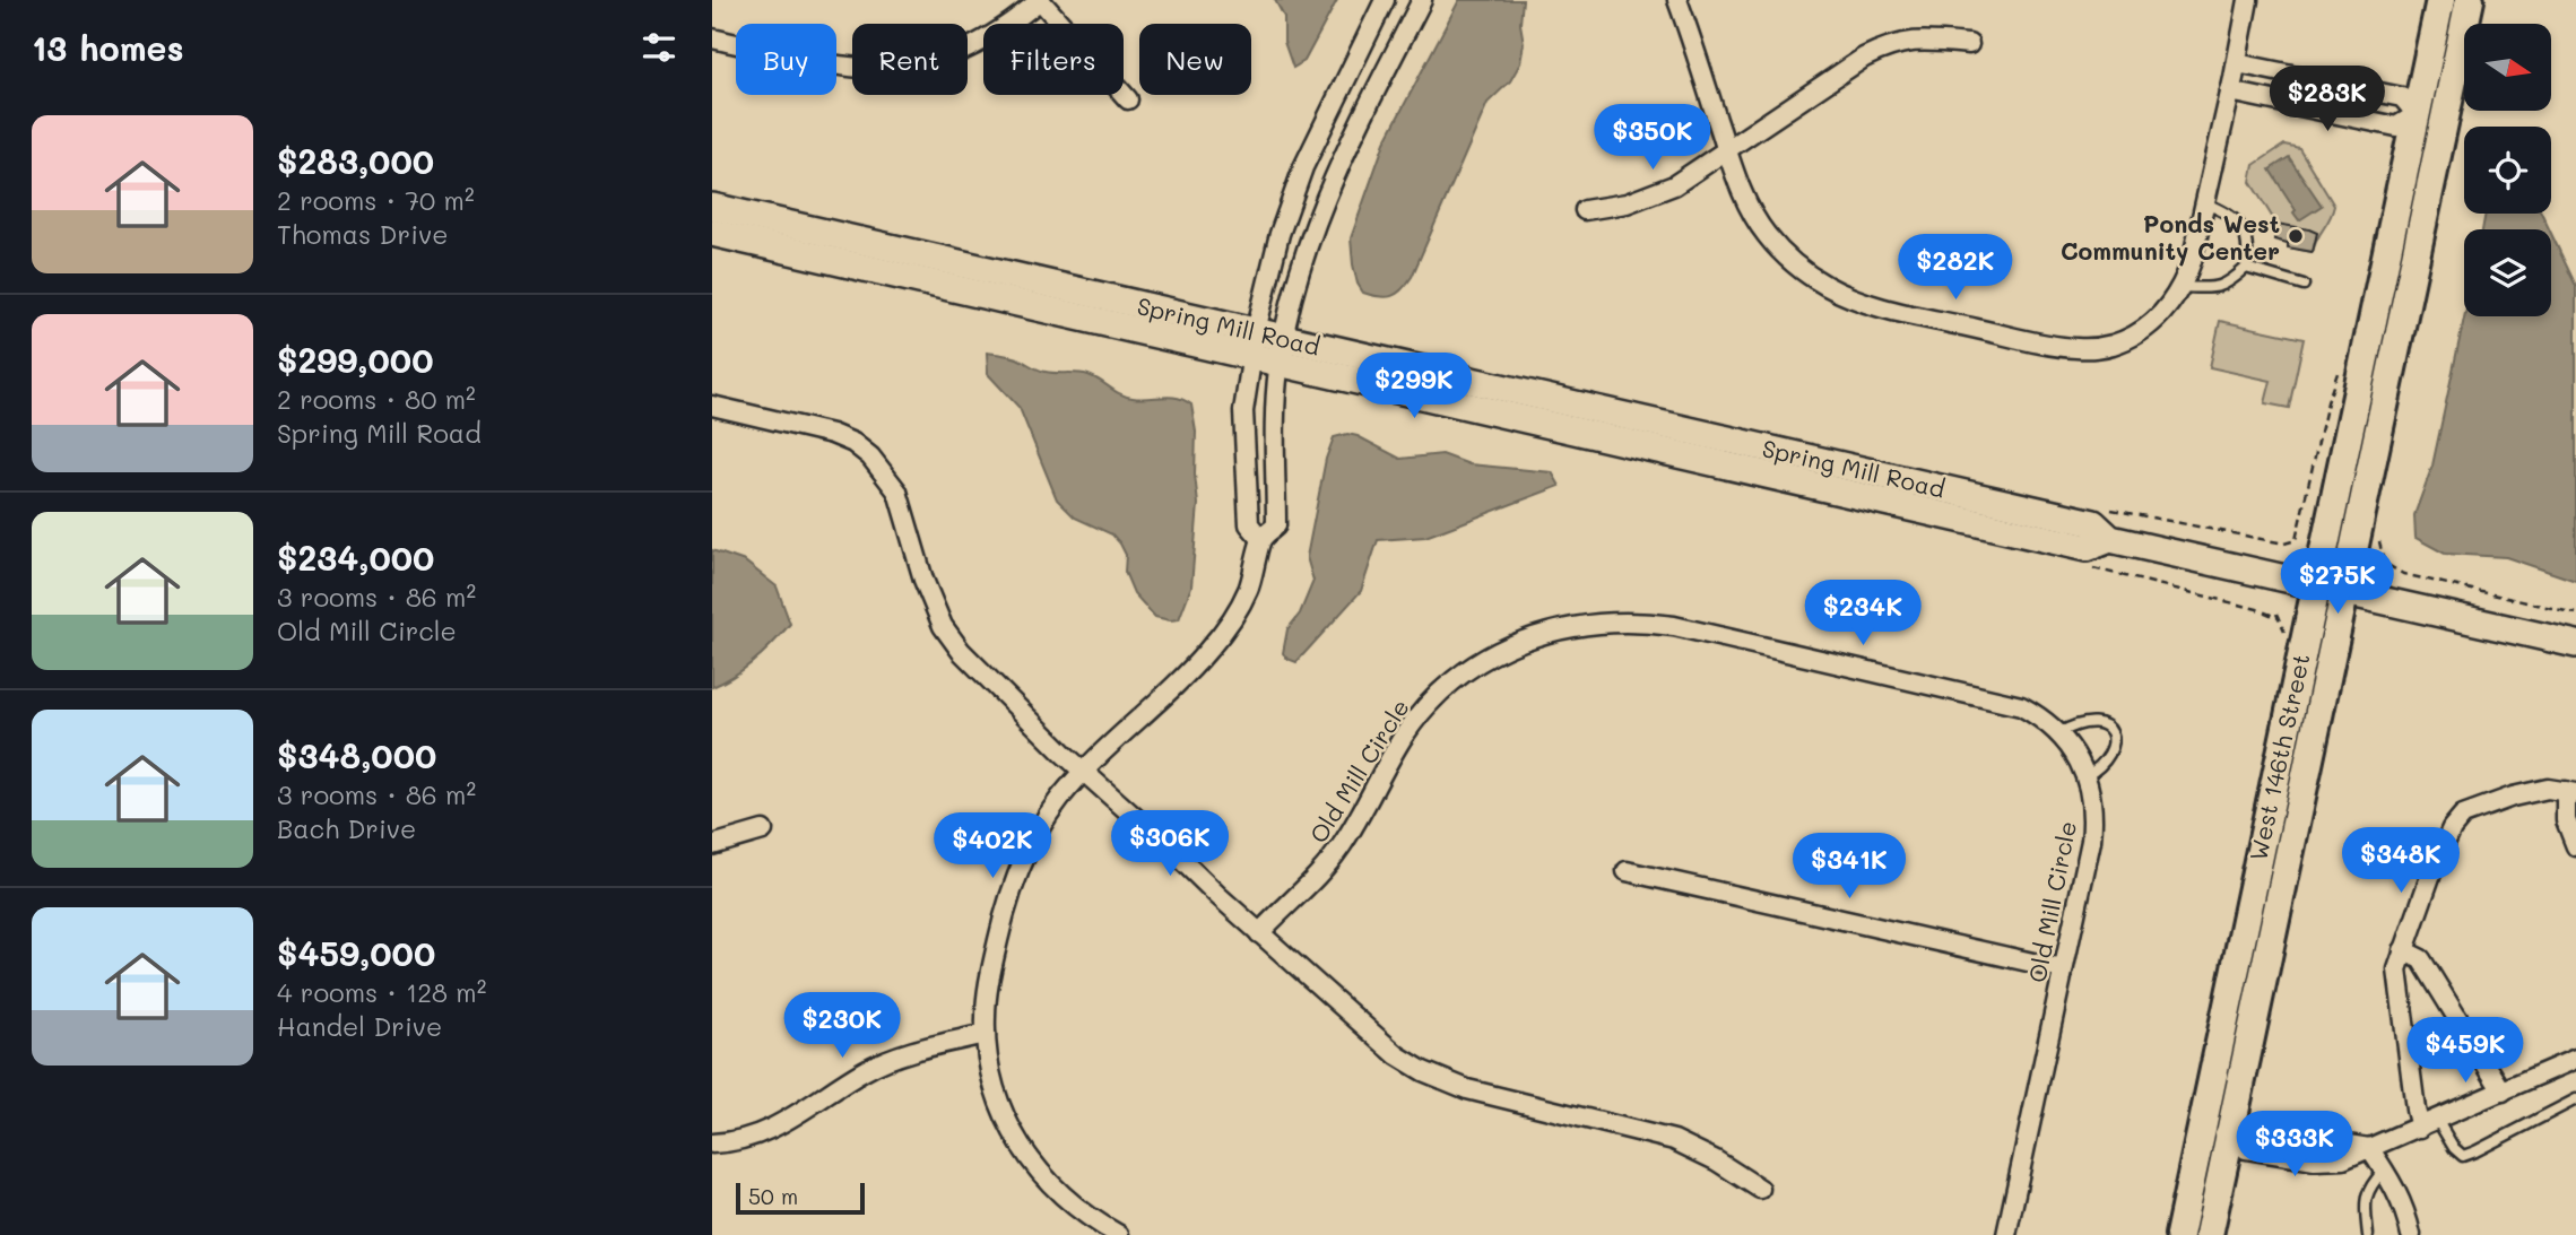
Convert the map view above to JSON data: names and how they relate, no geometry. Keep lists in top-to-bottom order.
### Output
{
  "streets": {
    "main road": ["West 146th Street"],
    "street": ["Spring Mill Road", "Old Mill Circle"]
  },
  "crossings": [
    ["Spring Mill Road", "West 146th Street"]
  ],
  "places": ["Ponds West Community Center"],
  "scale_bar": "50 m",
  "north": "right",
  "page": {
    "heading": "13 homes",
    "chip": [
      "Buy",
      "Rent",
      "Filters",
      "New"
    ],
    "price": [
      "$283K",
      "$350K",
      "$282K",
      "$299K",
      "$275K",
      "$234K",
      "$306K",
      "$402K",
      "$348K",
      "$341K",
      "$230K",
      "$459K",
      "$333K"
    ],
    "list": [
      {
        "name": "$283,000",
        "note": "2 rooms · 70 m² · Thomas Drive"
      },
      {
        "name": "$299,000",
        "note": "2 rooms · 80 m² · Spring Mill Road"
      },
      {
        "name": "$234,000",
        "note": "3 rooms · 86 m² · Old Mill Circle"
      },
      {
        "name": "$348,000",
        "note": "3 rooms · 86 m² · Bach Drive"
      },
      {
        "name": "$459,000",
        "note": "4 rooms · 128 m² · Handel Drive"
      }
    ],
    "scale": "50 m"
  }
}
